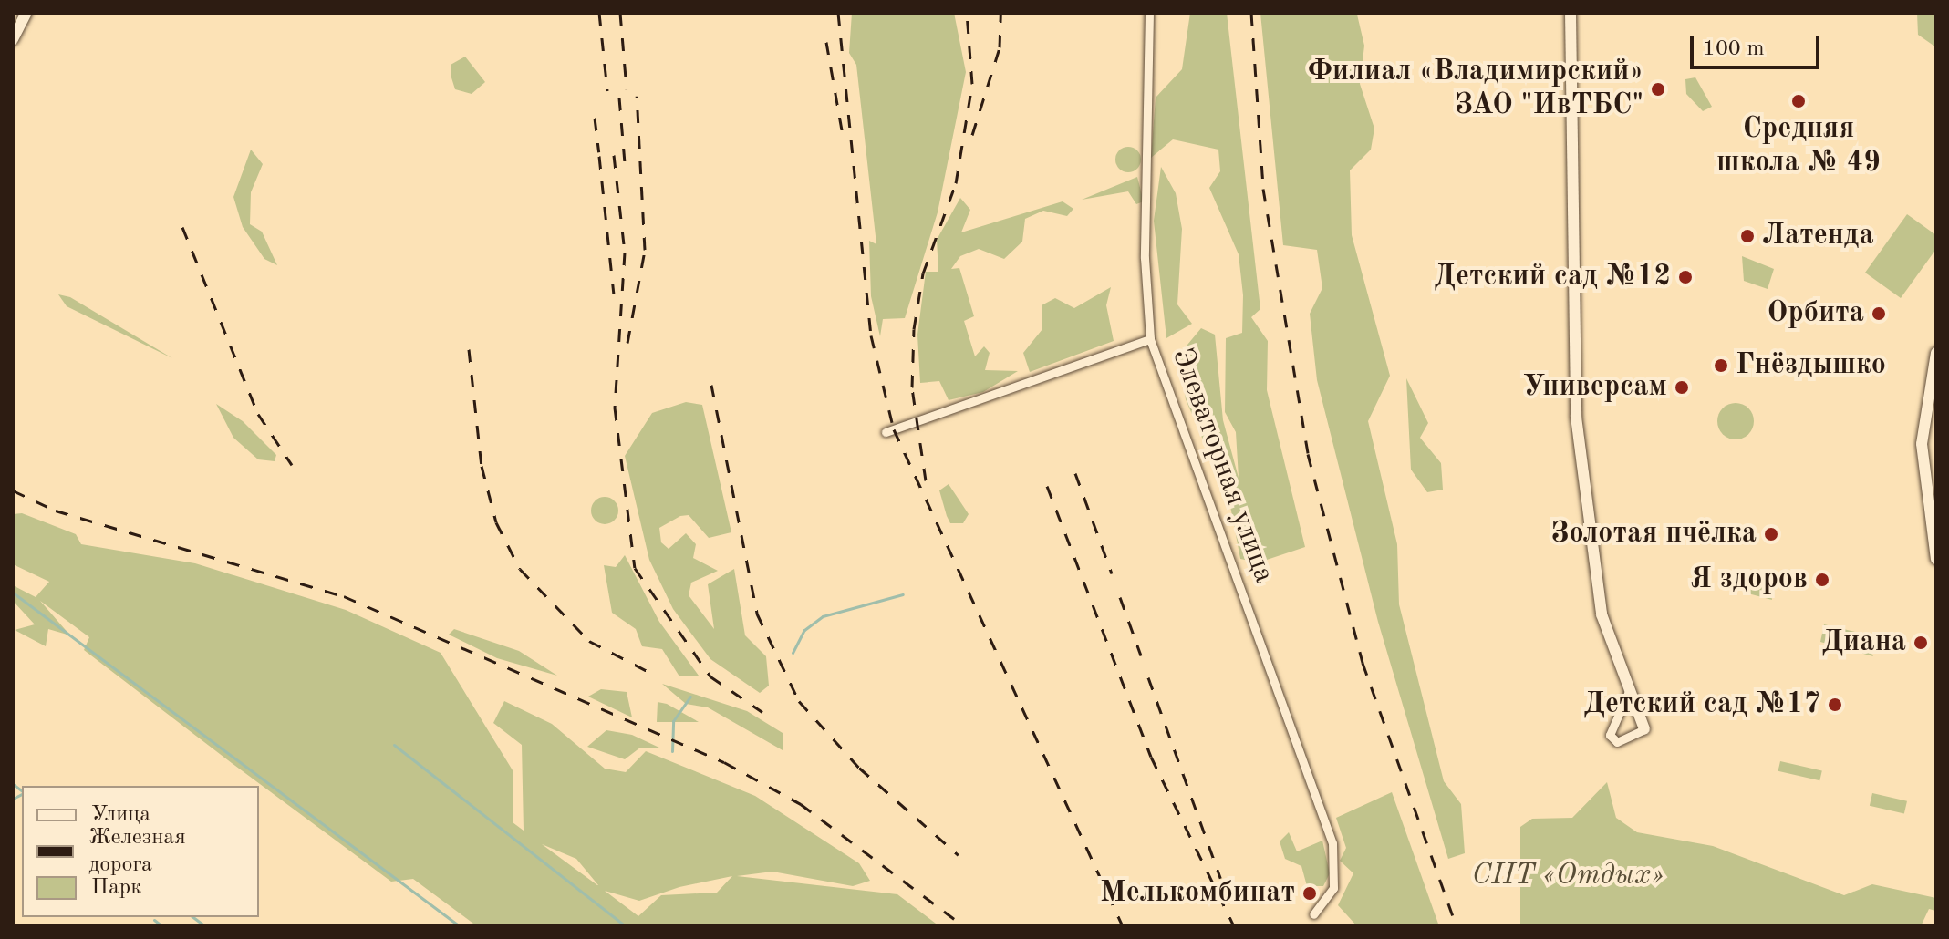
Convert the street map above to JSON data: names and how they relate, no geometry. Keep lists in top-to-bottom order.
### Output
{
  "streets": {
    "street": ["Элеваторная улица"]
  },
  "parks": ["СНТ «Отдых»"],
  "places": [
    "Филиал «Владимирский» ЗАО \"ИвТБС\"",
    "Средняя школа № 49",
    "Латенда",
    "Детский сад №12",
    "Орбита",
    "Гнёздышко",
    "Универсам",
    "Золотая пчёлка",
    "Я здоров",
    "Диана",
    "Детский сад №17",
    "Мелькомбинат"
  ],
  "legend": ["Улица", "Железная дорога", "Парк"],
  "scale_bar": "100 m"
}
